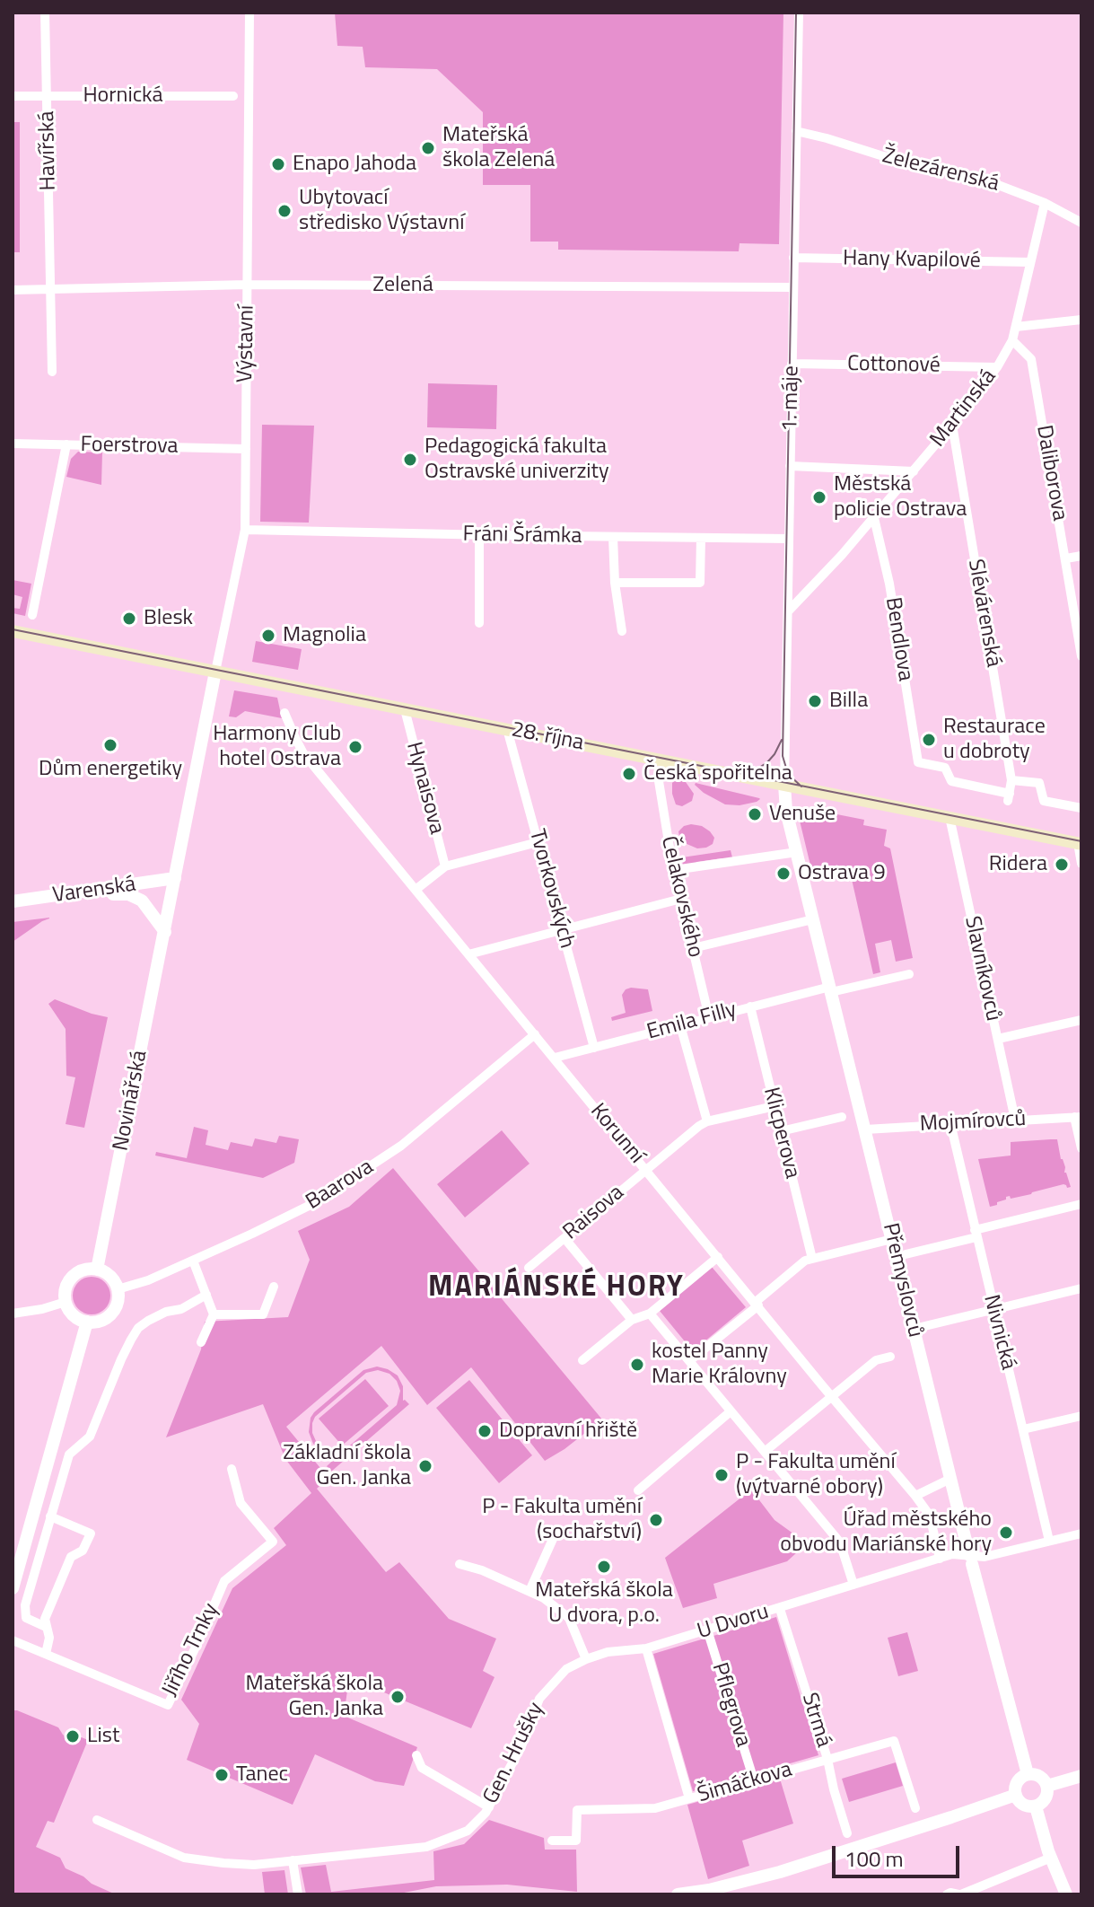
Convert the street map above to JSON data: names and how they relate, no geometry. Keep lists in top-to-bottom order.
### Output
{
  "streets": {
    "main road": ["28. října"],
    "street": [
      "Hornická",
      "Havířská",
      "Železárenská",
      "Hany Kvapilové",
      "Zelená",
      "Výstavní",
      "Cottonové",
      "1. máje",
      "Martinská",
      "Foerstrova",
      "Daliborova",
      "Fráni Šrámka",
      "Slévárenská",
      "Bendlova",
      "Hynaisova",
      "Tvorkovských",
      "Varenská",
      "Čelakovského",
      "Slavníkovců",
      "Emila Filly",
      "Novinářská",
      "Mojmírovců",
      "Klicperova",
      "Korunní",
      "Baarova",
      "Raisova",
      "Přemyslovců",
      "Nivnická",
      "U Dvoru",
      "Jiřího Trnky",
      "Pflegrova",
      "Strmá",
      "Gen. Hrušky",
      "Šimáčkova"
    ]
  },
  "crossings": [
    ["Hornická", "Havířská"],
    ["Havířská", "Zelená"],
    ["Železárenská", "1. máje"],
    ["Železárenská", "Martinská"],
    ["Hany Kvapilové", "1. máje"],
    ["Hany Kvapilové", "Martinská"],
    ["Zelená", "Výstavní"],
    ["Zelená", "1. máje"],
    ["Výstavní", "Foerstrova"],
    ["Výstavní", "Fráni Šrámka"],
    ["Výstavní", "28. října"],
    ["Výstavní", "Novinářská"],
    ["Cottonové", "1. máje"],
    ["Cottonové", "Martinská"],
    ["1. máje", "Martinská"],
    ["1. máje", "Fráni Šrámka"],
    ["1. máje", "28. října"],
    ["1. máje", "Přemyslovců"],
    ["Martinská", "Daliborova"],
    ["Martinská", "Slévárenská"],
    ["Martinská", "Bendlova"],
    ["Slévárenská", "Bendlova"],
    ["28. října", "Hynaisova"],
    ["28. října", "Tvorkovských"],
    ["28. října", "Slavníkovců"],
    ["28. října", "Novinářská"],
    ["28. října", "Přemyslovců"],
    ["Tvorkovských", "Emila Filly"],
    ["Varenská", "Novinářská"],
    ["Čelakovského", "Emila Filly"],
    ["Slavníkovců", "Mojmírovců"],
    ["Emila Filly", "Klicperova"],
    ["Emila Filly", "Korunní"],
    ["Emila Filly", "Přemyslovců"],
    ["Novinářská", "Baarova"],
    ["Mojmírovců", "Přemyslovců"],
    ["Mojmírovců", "Nivnická"],
    ["Klicperova", "Raisova"],
    ["Korunní", "Baarova"],
    ["Korunní", "Raisova"],
    ["Korunní", "U Dvoru"],
    ["Přemyslovců", "U Dvoru"],
    ["Nivnická", "U Dvoru"],
    ["U Dvoru", "Pflegrova"],
    ["U Dvoru", "Strmá"],
    ["U Dvoru", "Gen. Hrušky"],
    ["Pflegrova", "Šimáčkova"],
    ["Strmá", "Šimáčkova"]
  ],
  "districts": ["MARIÁNSKÉ HORY"],
  "places": [
    "Mateřská škola Zelená",
    "Enapo Jahoda",
    "Ubytovací středisko Výstavní",
    "Pedagogická fakulta Ostravské univerzity",
    "Městská policie Ostrava",
    "Blesk",
    "Magnolia",
    "Billa",
    "Restaurace u dobroty",
    "Dům energetiky",
    "Harmony Club hotel Ostrava",
    "Česká spořitelna",
    "Venuše",
    "Ridera",
    "Ostrava 9",
    "kostel Panny Marie Královny",
    "Dopravní hřiště",
    "Základní škola Gen. Janka",
    "P - Fakulta umění (výtvarné obory)",
    "P - Fakulta umění (sochařství)",
    "Úřad městského obvodu Mariánské hory",
    "Mateřská škola U dvora, p.o.",
    "Mateřská škola Gen. Janka",
    "List",
    "Tanec"
  ],
  "scale_bar": "100 m"
}
